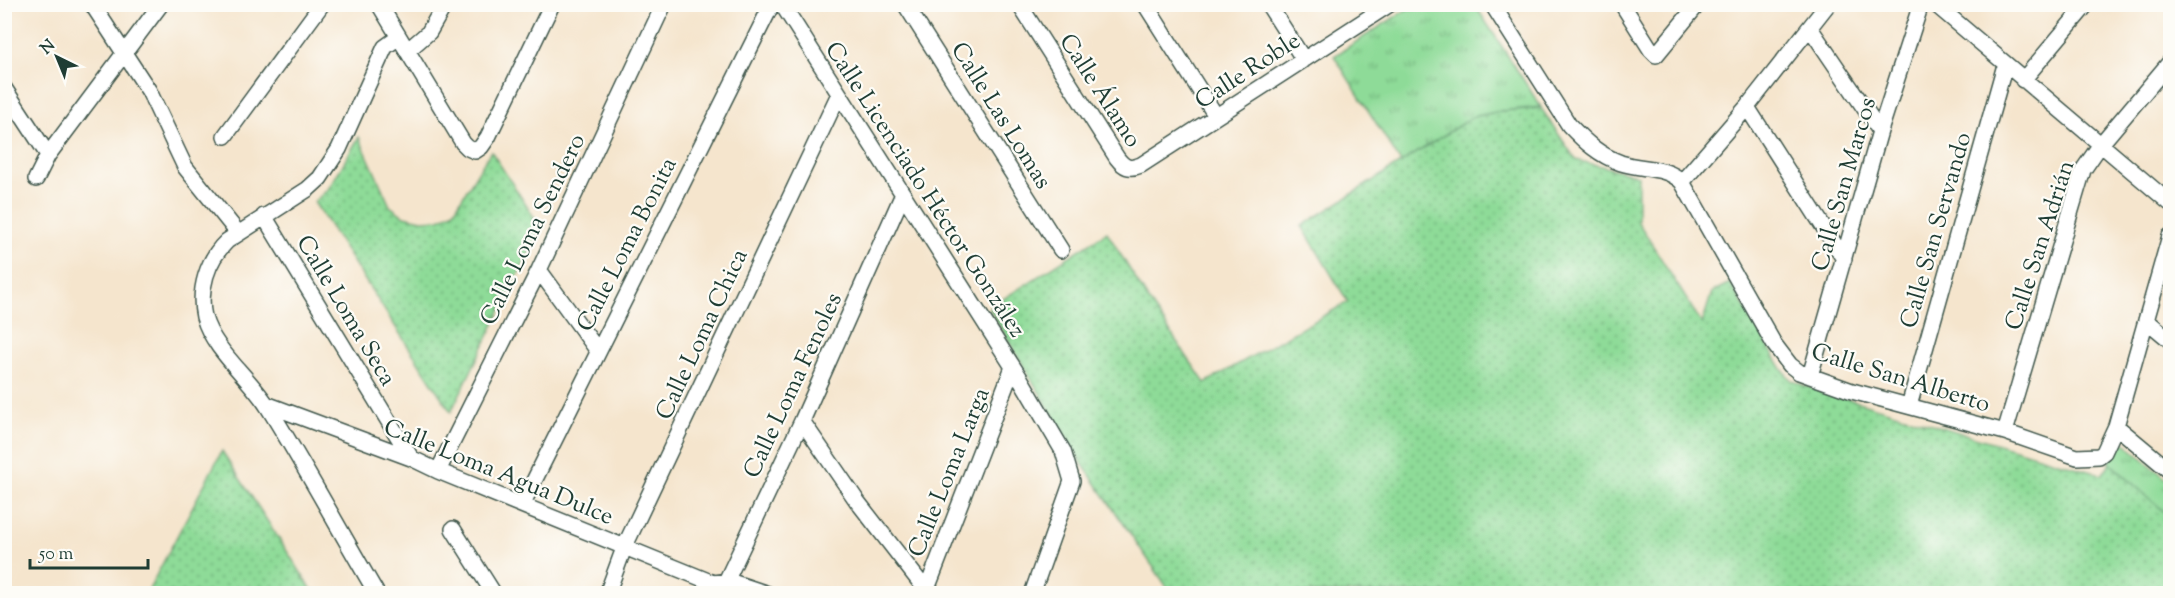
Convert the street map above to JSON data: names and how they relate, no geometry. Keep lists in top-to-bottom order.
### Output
{
  "streets": {
    "street": [
      "Calle Roble",
      "Calle Álamo",
      "Calle Las Lomas",
      "Calle San Marcos",
      "Calle Licenciado Héctor González",
      "Calle Loma Sendero",
      "Calle San Servando",
      "Calle Loma Bonita",
      "Calle San Adrián",
      "Calle Loma Seca",
      "Calle Loma Chica",
      "Calle San Alberto",
      "Calle Loma Fenoles",
      "Calle Loma Agua Dulce",
      "Calle Loma Larga"
    ]
  },
  "crossings": [
    ["Calle Roble", "Calle Álamo"],
    ["Calle San Marcos", "Calle San Alberto"],
    ["Calle Licenciado Héctor González", "Calle Loma Chica"],
    ["Calle Licenciado Héctor González", "Calle Loma Fenoles"],
    ["Calle Licenciado Héctor González", "Calle Loma Larga"],
    ["Calle Loma Sendero", "Calle Loma Agua Dulce"],
    ["Calle San Servando", "Calle San Alberto"],
    ["Calle Loma Bonita", "Calle Loma Agua Dulce"],
    ["Calle San Adrián", "Calle San Alberto"],
    ["Calle Loma Seca", "Calle Loma Agua Dulce"],
    ["Calle Loma Chica", "Calle Loma Agua Dulce"],
    ["Calle Loma Fenoles", "Calle Loma Agua Dulce"]
  ],
  "scale_bar": "50 m",
  "north": "top left"
}
